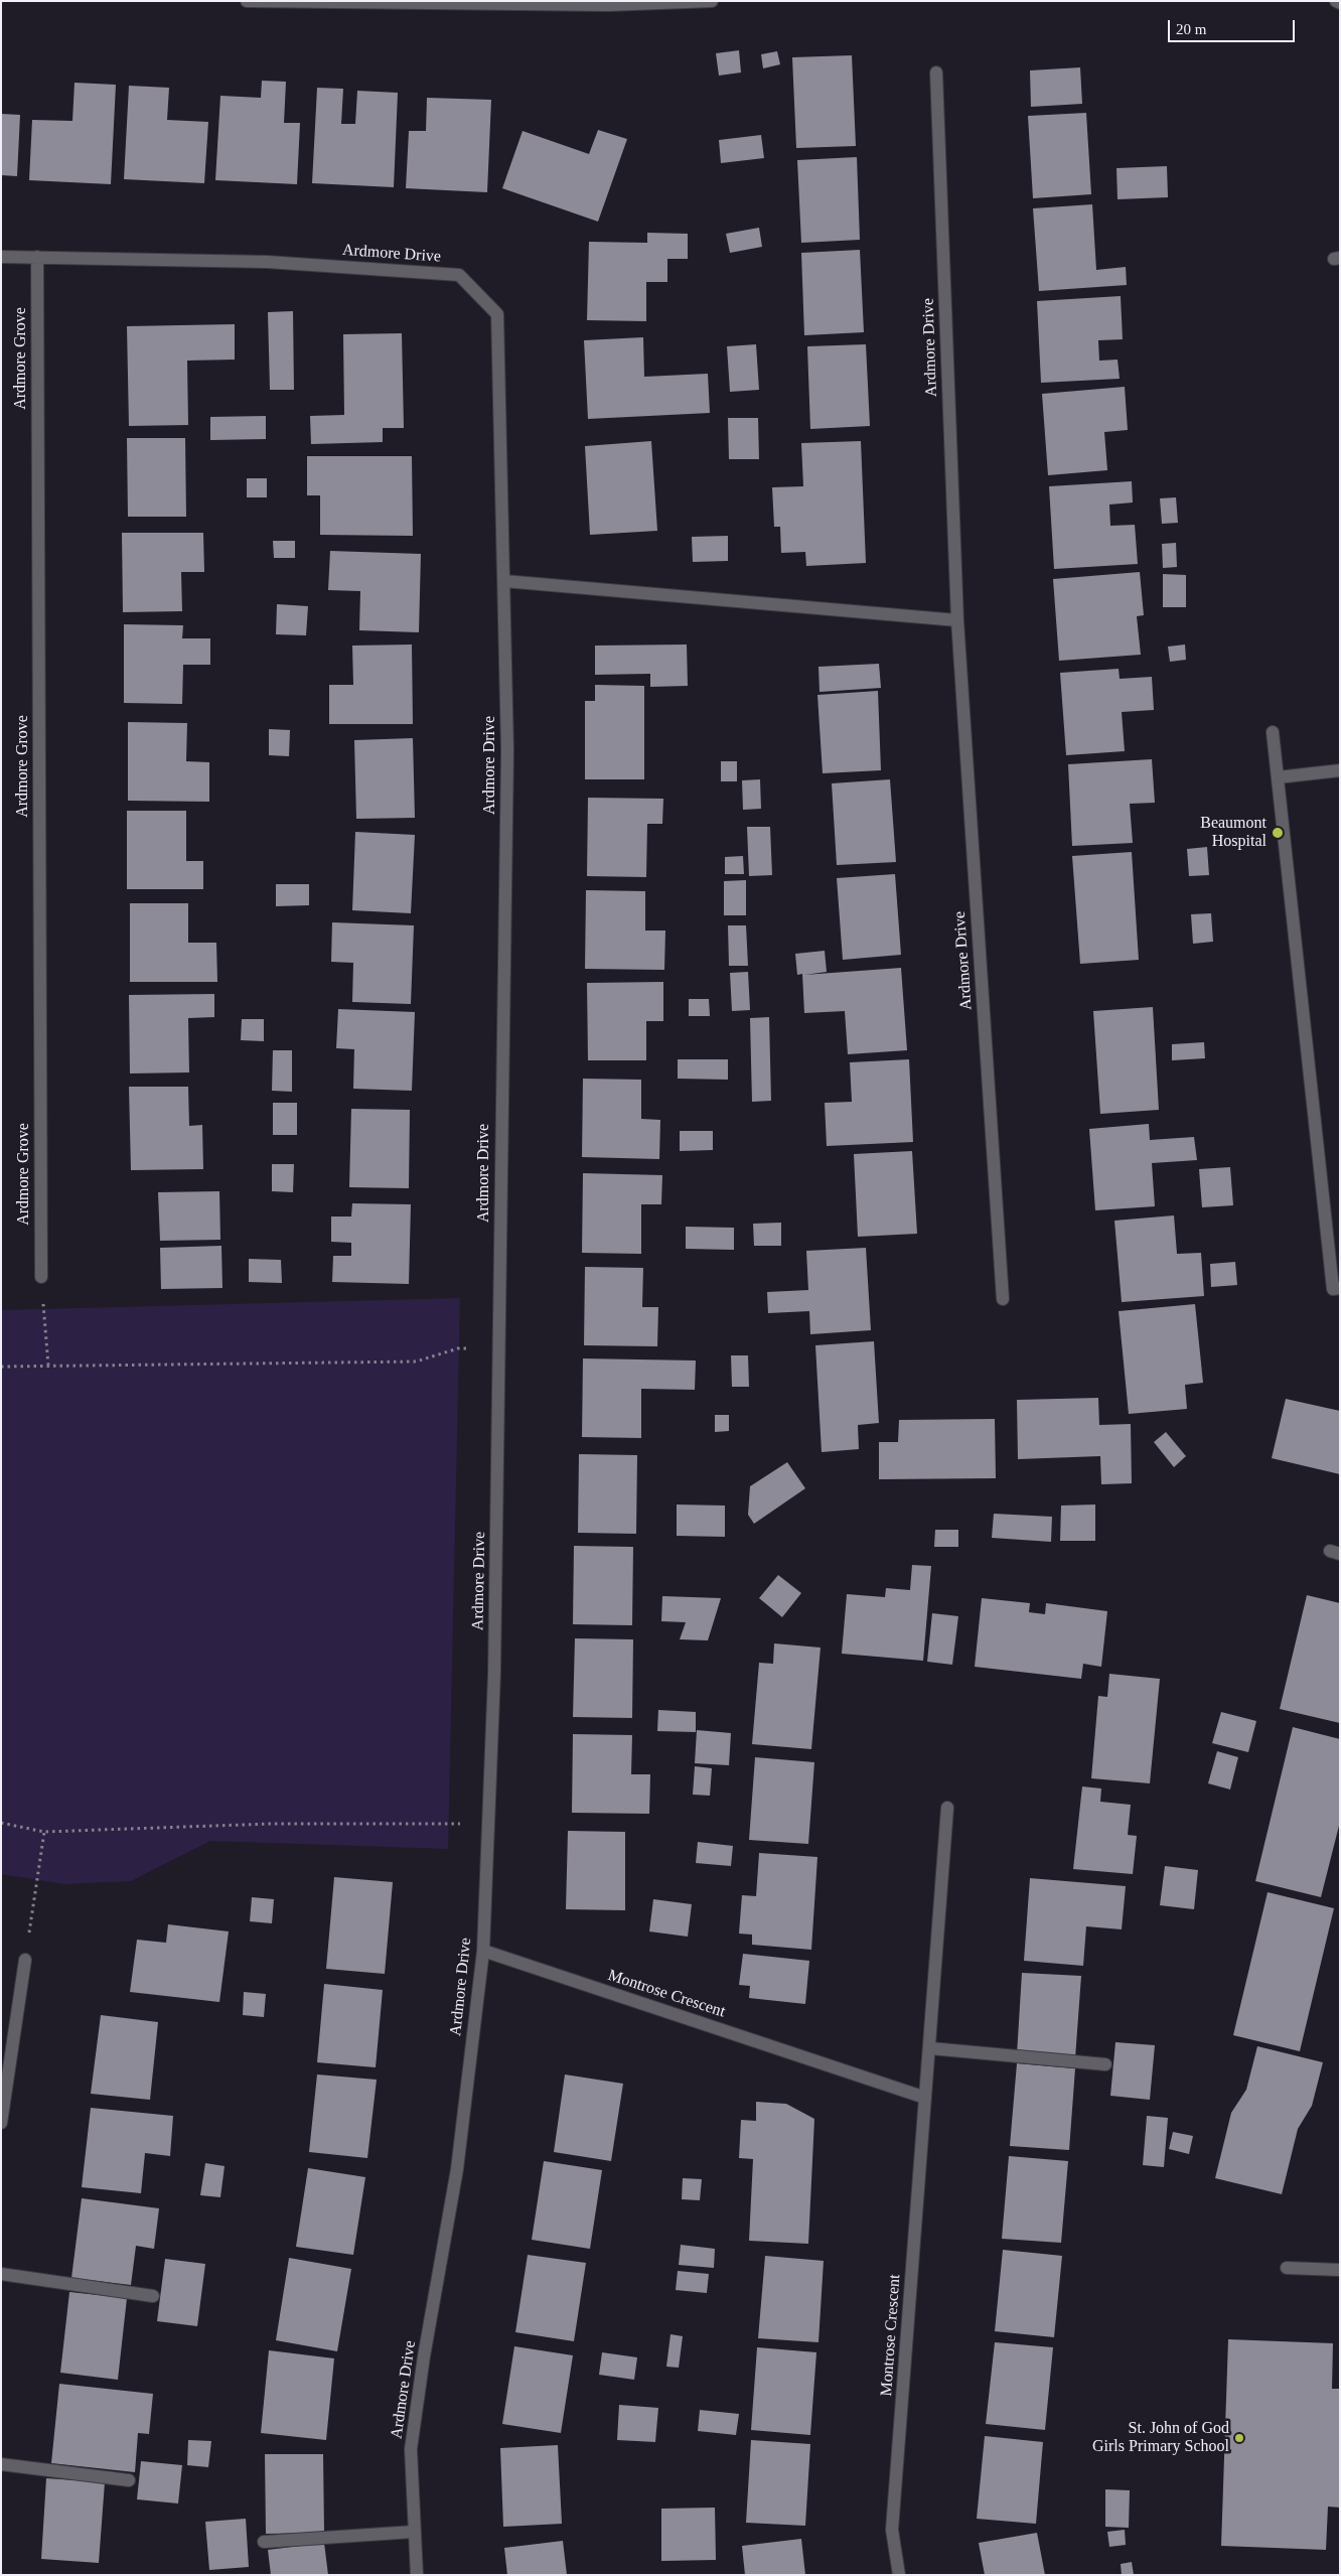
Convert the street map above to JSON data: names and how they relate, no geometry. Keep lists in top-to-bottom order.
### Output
{
  "streets": {
    "street": ["Ardmore Drive", "Ardmore Grove", "Montrose Crescent"]
  },
  "crossings": [
    ["Ardmore Drive", "Ardmore Grove"],
    ["Ardmore Drive", "Montrose Crescent"]
  ],
  "places": ["Beaumont Hospital", "St. John of God Girls Primary School"],
  "scale_bar": "20 m"
}
